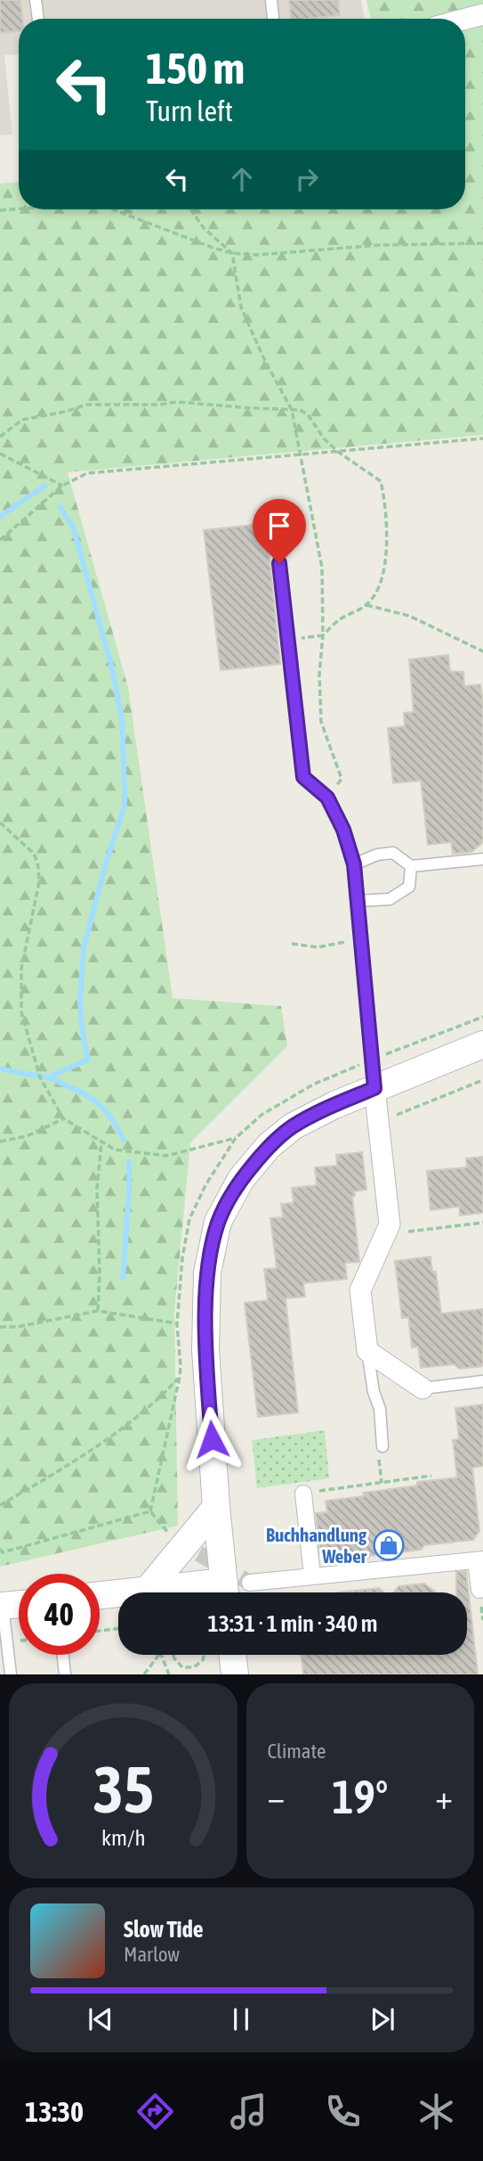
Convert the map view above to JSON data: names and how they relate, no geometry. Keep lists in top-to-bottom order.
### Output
{
  "places": {
    "shop": ["Buchhandlung Weber"]
  },
  "page": {
    "turn": ["150 m", "Turn left"],
    "limit": "40",
    "trip": "13:31 · 1 min · 340 m",
    "tile": "Climate",
    "heat": ["−", "19°", "+"],
    "song": ["Slow Tide", "Marlow"],
    "tabs": "13:30",
    "gauge": ["35", "km/h"]
  }
}
